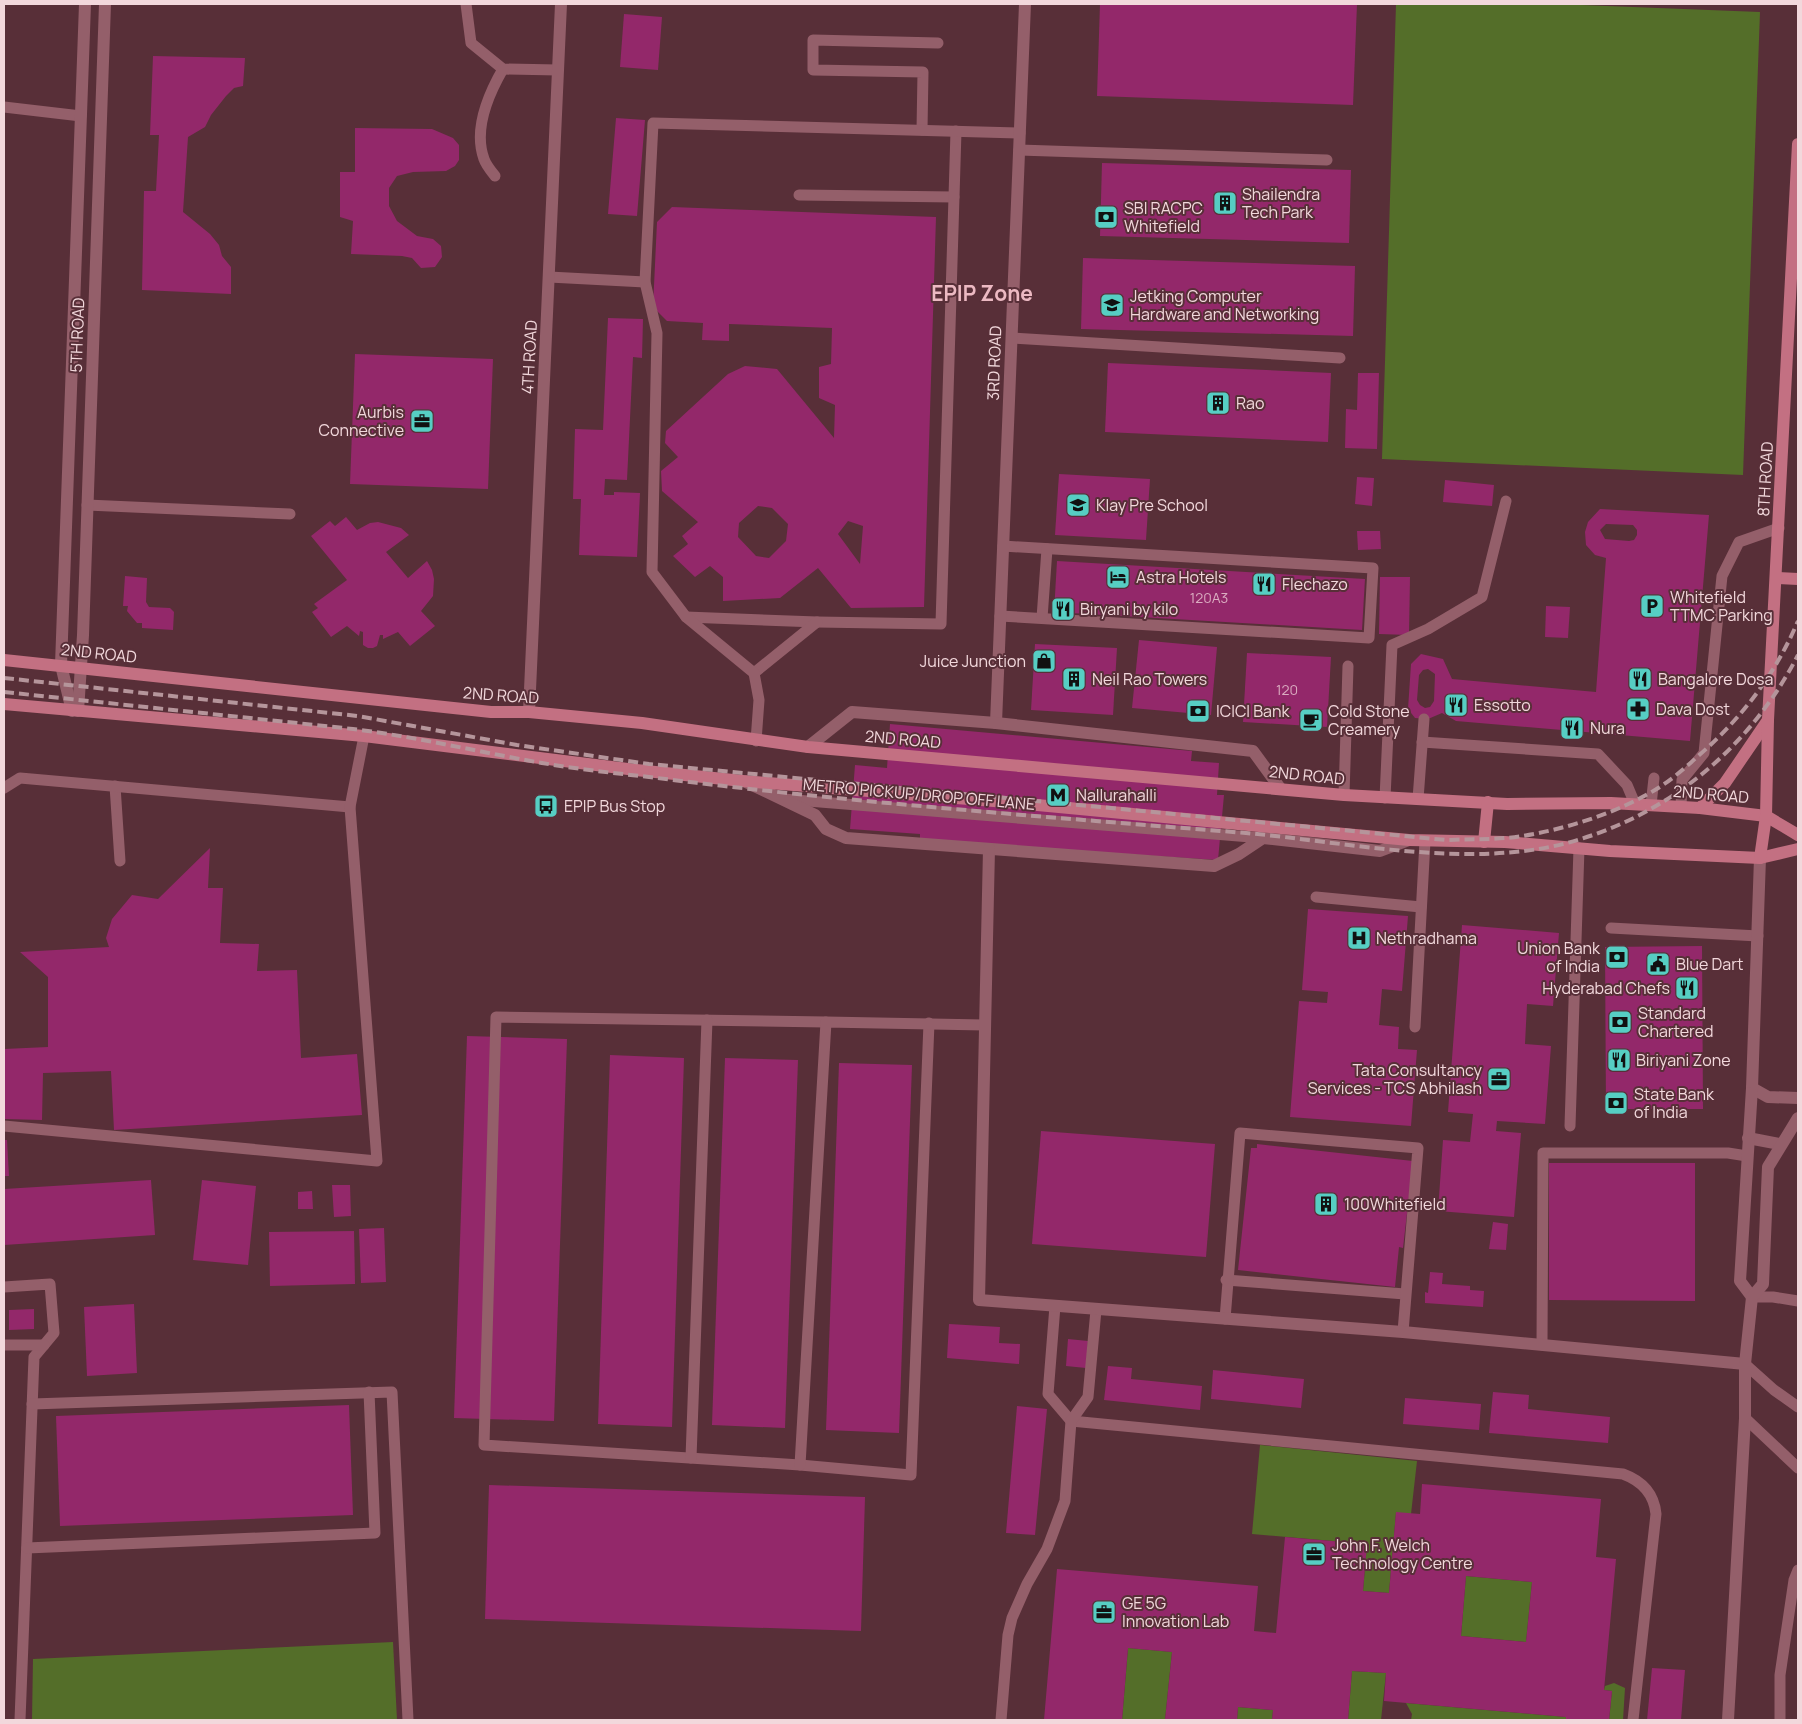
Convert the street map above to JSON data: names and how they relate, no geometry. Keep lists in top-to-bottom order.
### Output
{
  "streets": {
    "main road": ["8TH ROAD", "2ND ROAD"],
    "street": ["5TH ROAD", "4TH ROAD", "3RD ROAD"],
    "lane": ["METRO PICKUP/DROP OFF LANE"]
  },
  "crossings": [
    ["5TH ROAD", "2ND ROAD"],
    ["4TH ROAD", "2ND ROAD"],
    ["8TH ROAD", "2ND ROAD"]
  ],
  "districts": ["EPIP Zone"],
  "places": {
    "building": [
      "Shailendra Tech Park",
      "Rao",
      "Neil Rao Towers",
      "100Whitefield"
    ],
    "bank": [
      "SBI RACPC Whitefield",
      "ICICI Bank",
      "Union Bank of India",
      "Standard Chartered",
      "State Bank of India"
    ],
    "school or university": ["Jetking Computer Hardware and Networking", "Klay Pre School"],
    "office": [
      "Aurbis Connective",
      "Tata Consultancy Services - TCS Abhilash",
      "John F. Welch Technology Centre",
      "GE 5G Innovation Lab"
    ],
    "hotel": ["Astra Hotels"],
    "restaurant": [
      "Flechazo",
      "Biryani by kilo",
      "Bangalore Dosa",
      "Essotto",
      "Nura",
      "Hyderabad Chefs",
      "Biriyani Zone"
    ],
    "parking": ["Whitefield TTMC Parking"],
    "shop": ["Juice Junction"],
    "pharmacy": ["Dava Dost"],
    "cafe": ["Cold Stone Creamery"],
    "metro station": ["Nallurahalli"],
    "bus stop": ["EPIP Bus Stop"],
    "hospital": ["Nethradhama"],
    "public building": ["Blue Dart"]
  },
  "house_numbers": ["120A3", "120"]
}
